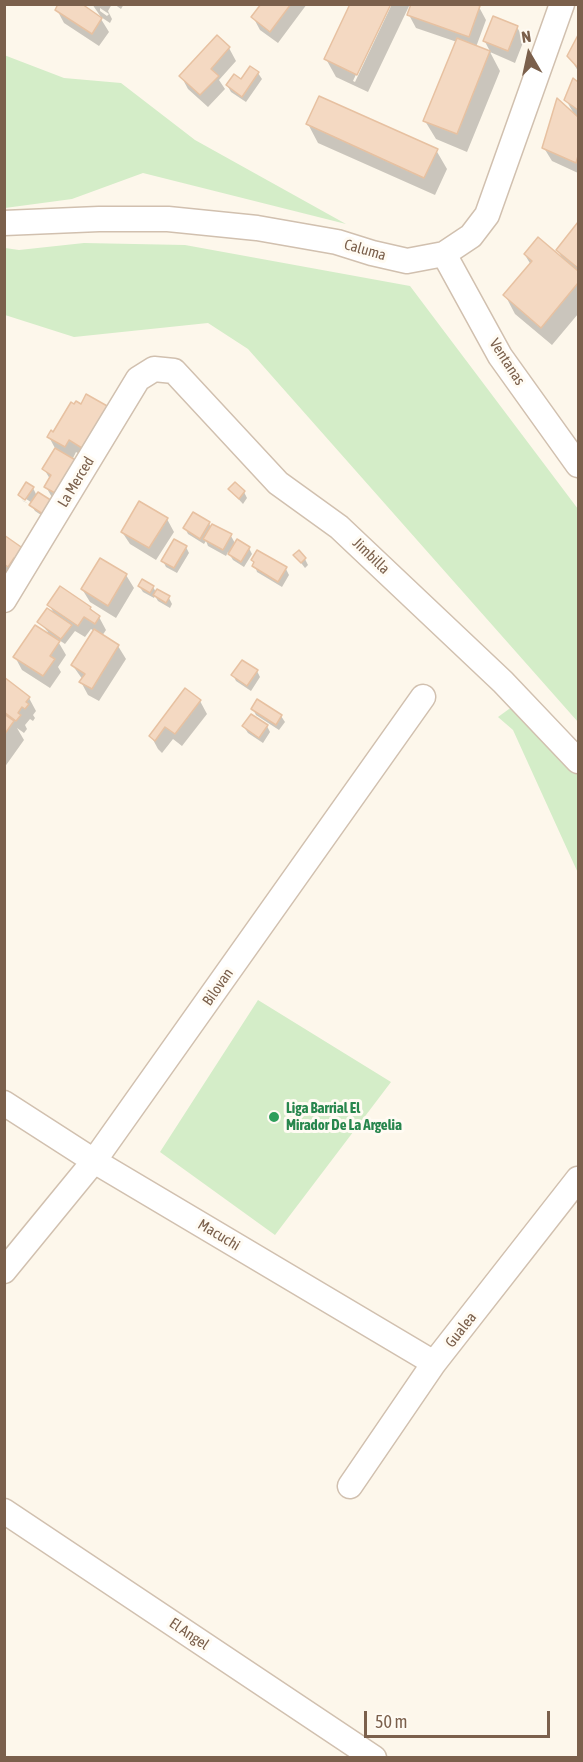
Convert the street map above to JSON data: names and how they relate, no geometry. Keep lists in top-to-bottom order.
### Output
{
  "streets": {
    "street": [
      "Caluma",
      "Ventanas",
      "La Merced",
      "Jimbilla",
      "Bilovan",
      "Macuchi",
      "Gualea",
      "El Angel"
    ]
  },
  "crossings": [
    ["Caluma", "Ventanas"],
    ["La Merced", "Jimbilla"],
    ["Bilovan", "Macuchi"],
    ["Macuchi", "Gualea"]
  ],
  "places": ["Liga Barrial El Mirador De La Argelia"],
  "scale_bar": "50 m",
  "north": "top"
}
